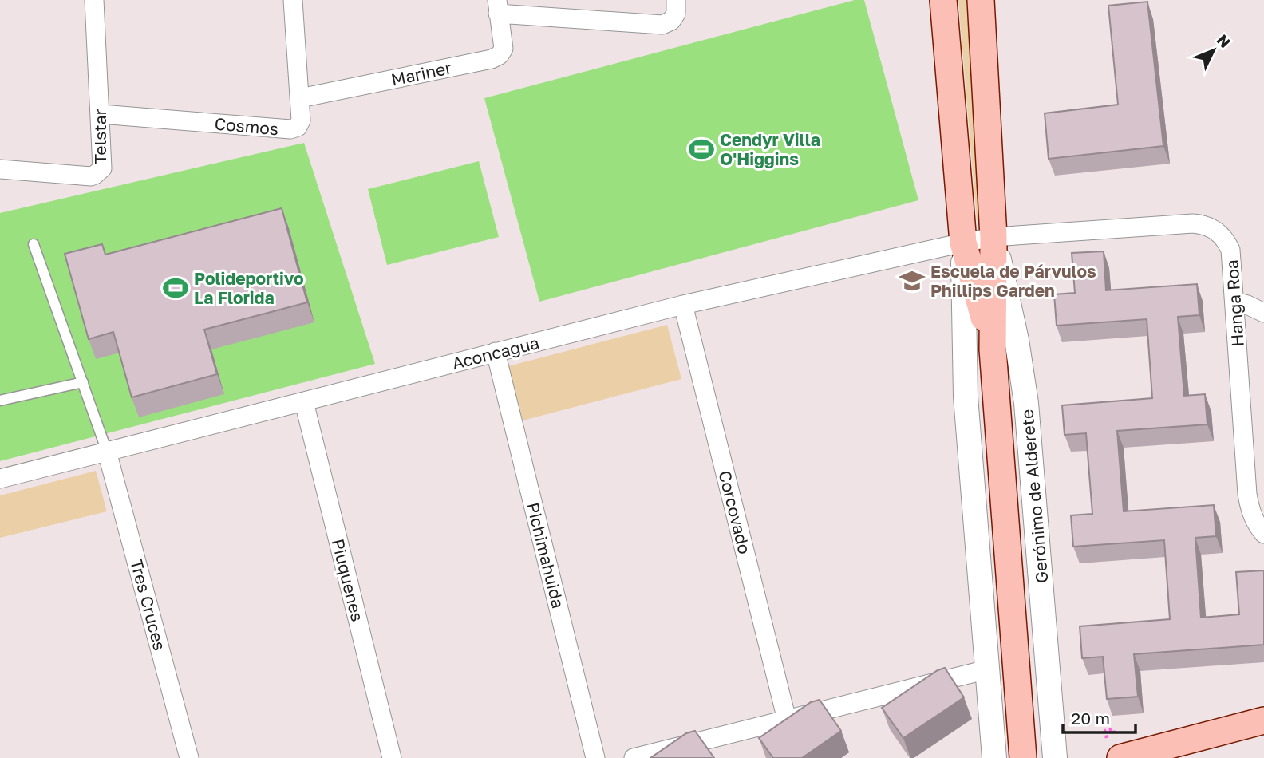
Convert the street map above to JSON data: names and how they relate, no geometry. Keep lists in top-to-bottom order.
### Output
{
  "streets": {
    "main road": ["Gerónimo de Alderete"],
    "street": [
      "Mariner",
      "Cosmos",
      "Telstar",
      "Hanga Roa",
      "Aconcagua",
      "Corcovado",
      "Pichimahuida",
      "Piuquenes",
      "Tres Cruces"
    ]
  },
  "crossings": [
    ["Mariner", "Cosmos"],
    ["Cosmos", "Telstar"],
    ["Hanga Roa", "Aconcagua"],
    ["Hanga Roa", "Gerónimo de Alderete"],
    ["Aconcagua", "Gerónimo de Alderete"],
    ["Aconcagua", "Corcovado"],
    ["Aconcagua", "Pichimahuida"],
    ["Aconcagua", "Piuquenes"],
    ["Aconcagua", "Tres Cruces"]
  ],
  "places": {
    "sports": ["Cendyr Villa O'Higgins", "Polideportivo La Florida"],
    "school or university": ["Escuela de Párvulos Phillips Garden"]
  },
  "scale_bar": "20 m",
  "north": "top right"
}
